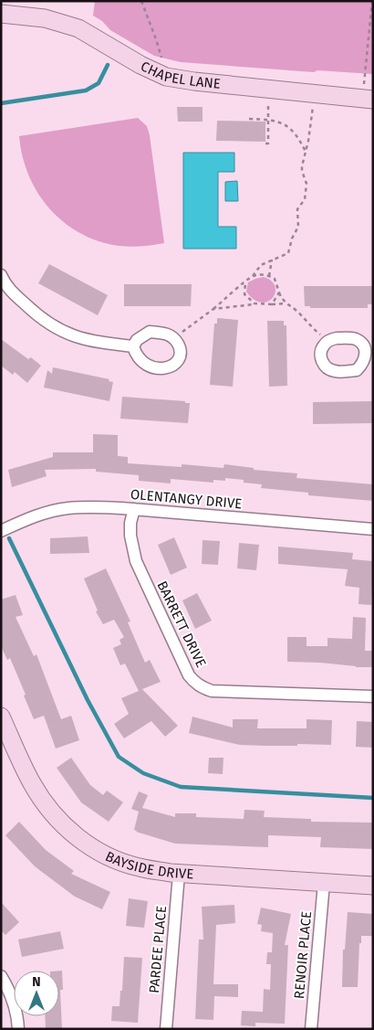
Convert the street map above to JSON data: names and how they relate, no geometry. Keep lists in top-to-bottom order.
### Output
{
  "streets": {
    "street": [
      "CHAPEL LANE",
      "OLENTANGY DRIVE",
      "BARRETT DRIVE",
      "BAYSIDE DRIVE",
      "PARDEE PLACE",
      "RENOIR PLACE"
    ]
  },
  "crossings": [
    ["OLENTANGY DRIVE", "BARRETT DRIVE"],
    ["BAYSIDE DRIVE", "PARDEE PLACE"],
    ["BAYSIDE DRIVE", "RENOIR PLACE"]
  ],
  "north": "top"
}
